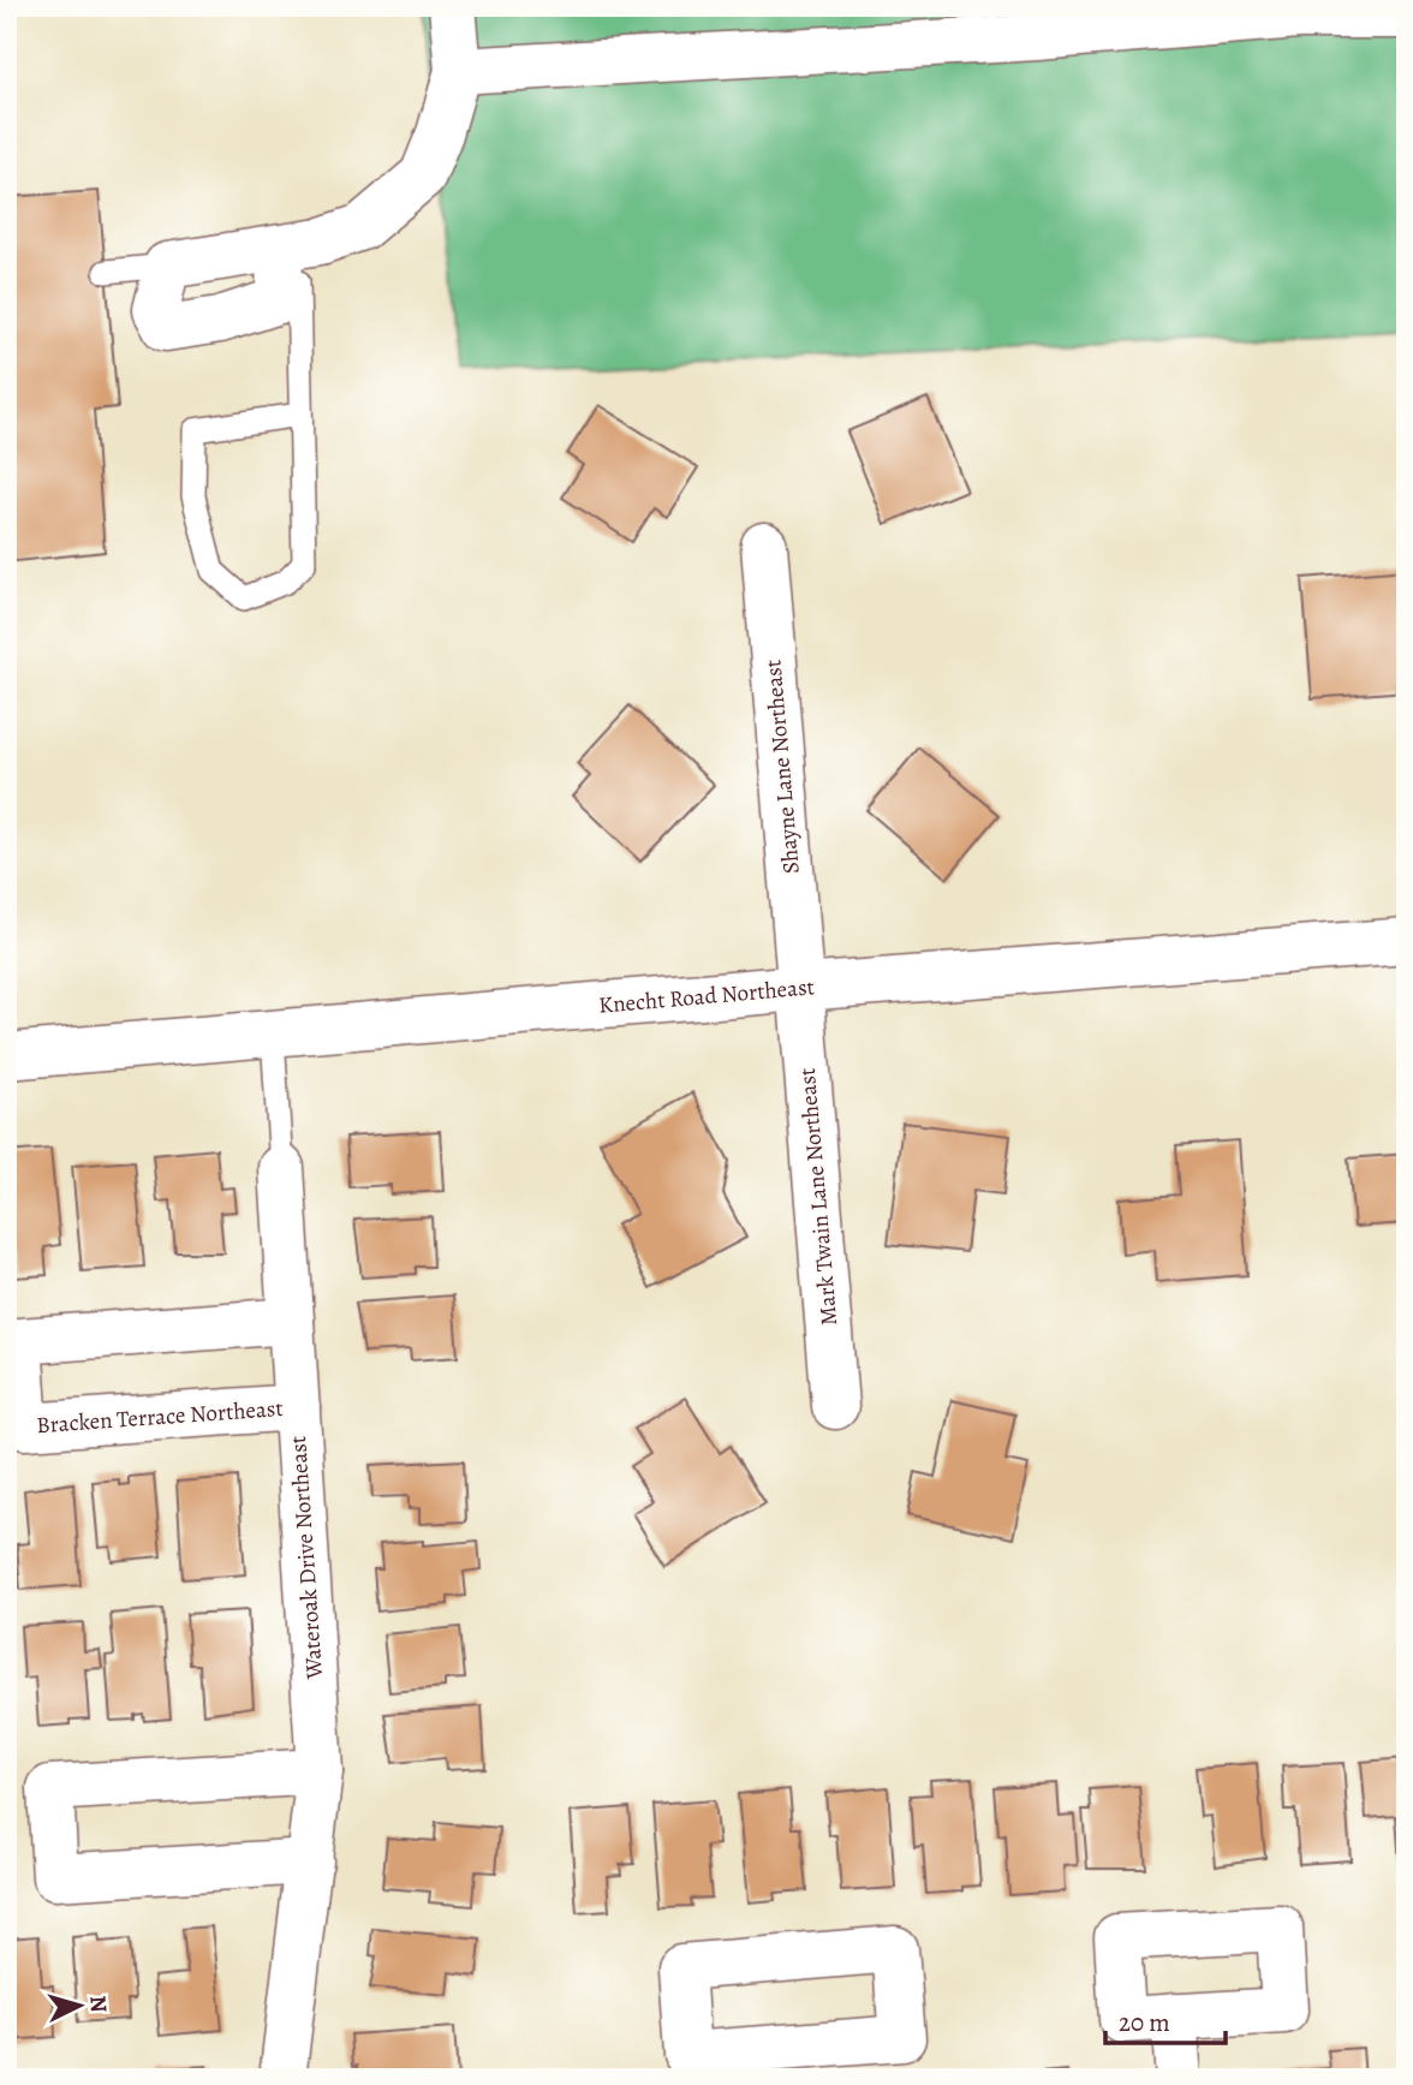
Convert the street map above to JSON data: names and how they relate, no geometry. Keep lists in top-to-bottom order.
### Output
{
  "streets": {
    "street": [
      "Shayne Lane Northeast",
      "Knecht Road Northeast",
      "Mark Twain Lane Northeast",
      "Bracken Terrace Northeast",
      "Wateroak Drive Northeast"
    ]
  },
  "crossings": [
    ["Shayne Lane Northeast", "Knecht Road Northeast"],
    ["Shayne Lane Northeast", "Mark Twain Lane Northeast"],
    ["Knecht Road Northeast", "Mark Twain Lane Northeast"],
    ["Knecht Road Northeast", "Wateroak Drive Northeast"],
    ["Bracken Terrace Northeast", "Wateroak Drive Northeast"]
  ],
  "scale_bar": "20 m",
  "north": "right"
}
